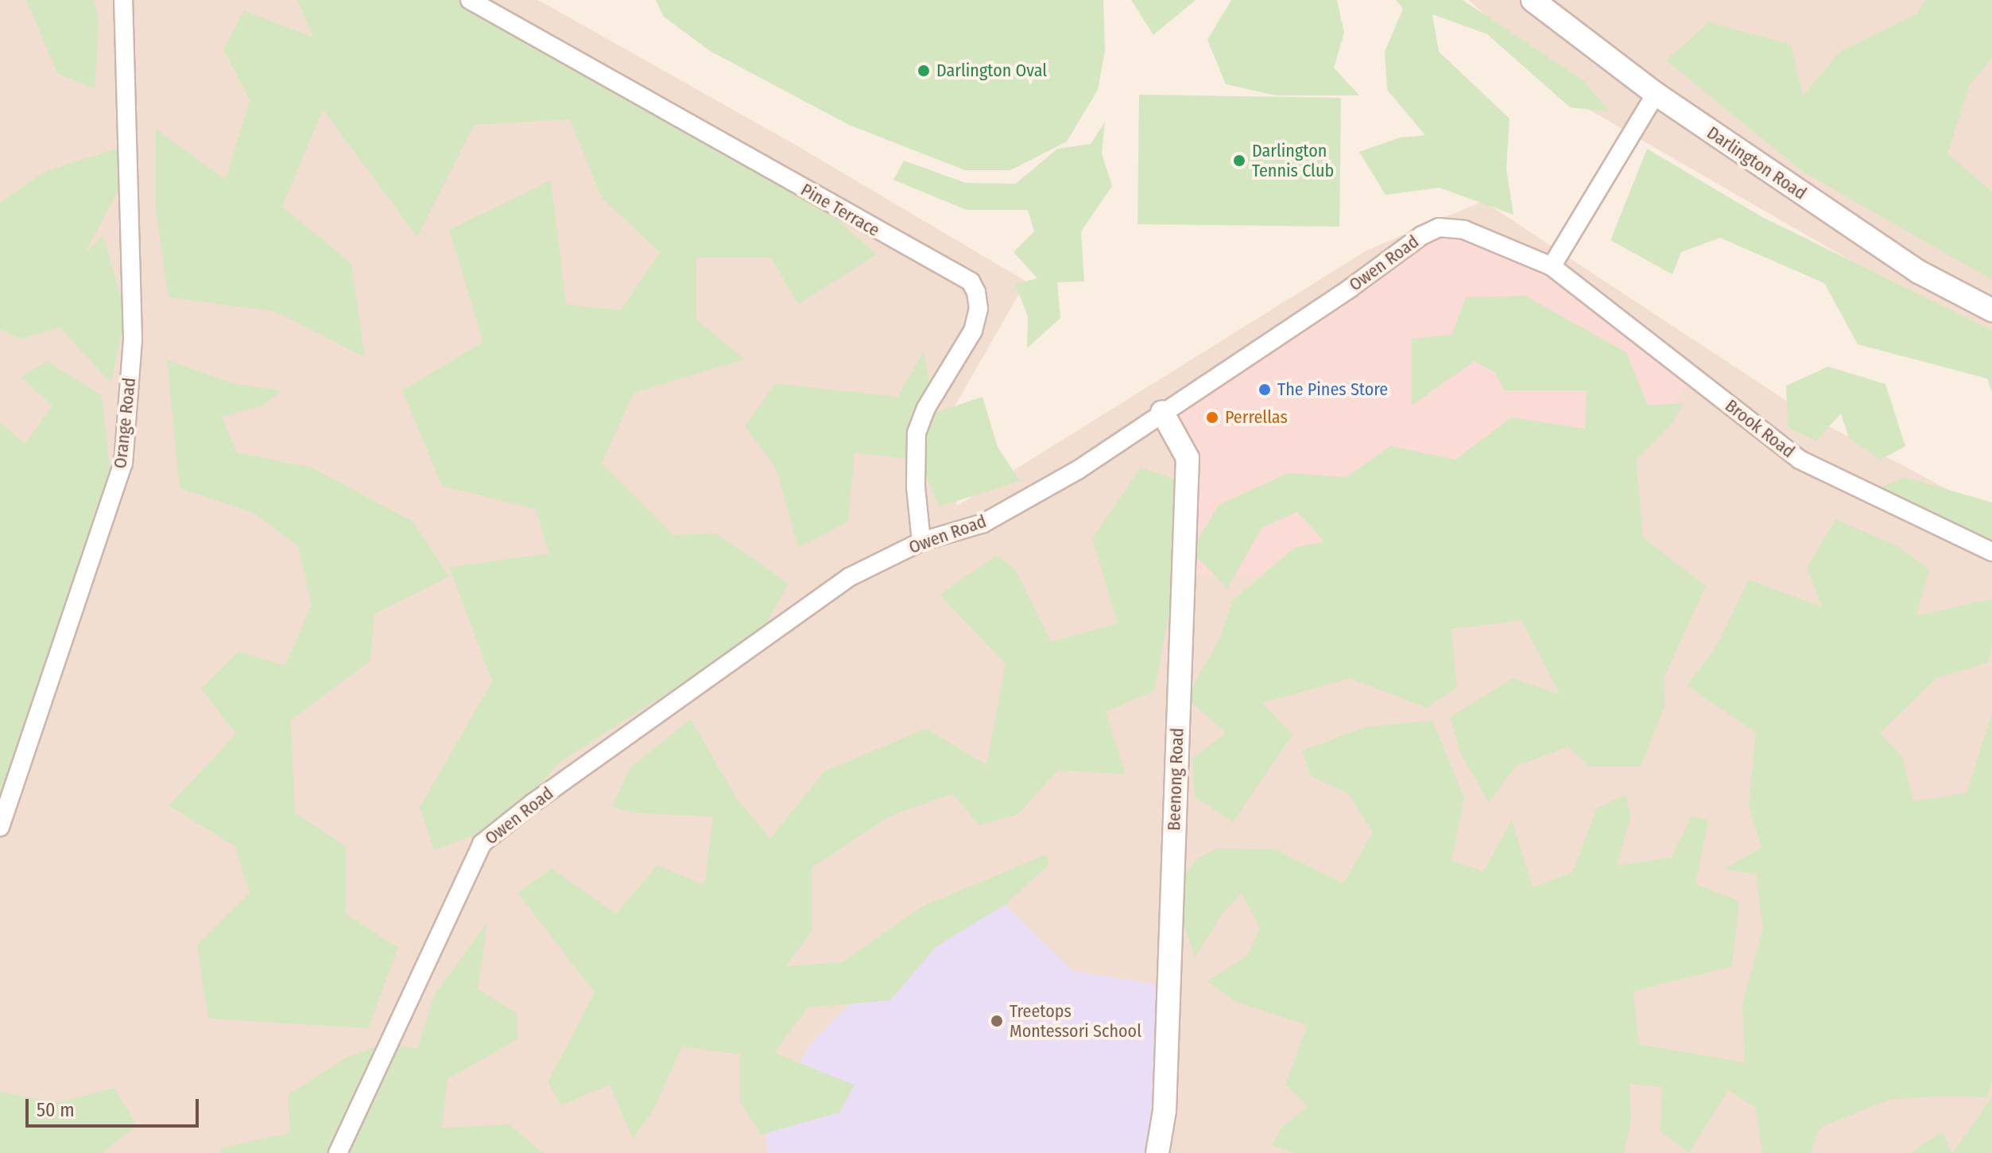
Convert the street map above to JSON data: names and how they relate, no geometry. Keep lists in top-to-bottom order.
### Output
{
  "streets": {
    "street": [
      "Darlington Road",
      "Pine Terrace",
      "Owen Road",
      "Orange Road",
      "Brook Road",
      "Beenong Road"
    ]
  },
  "crossings": [
    ["Pine Terrace", "Owen Road"],
    ["Owen Road", "Brook Road"],
    ["Owen Road", "Beenong Road"]
  ],
  "places": [
    "Darlington Oval",
    "Darlington Tennis Club",
    "The Pines Store",
    "Perrellas",
    "Treetops Montessori School"
  ],
  "scale_bar": "50 m"
}
